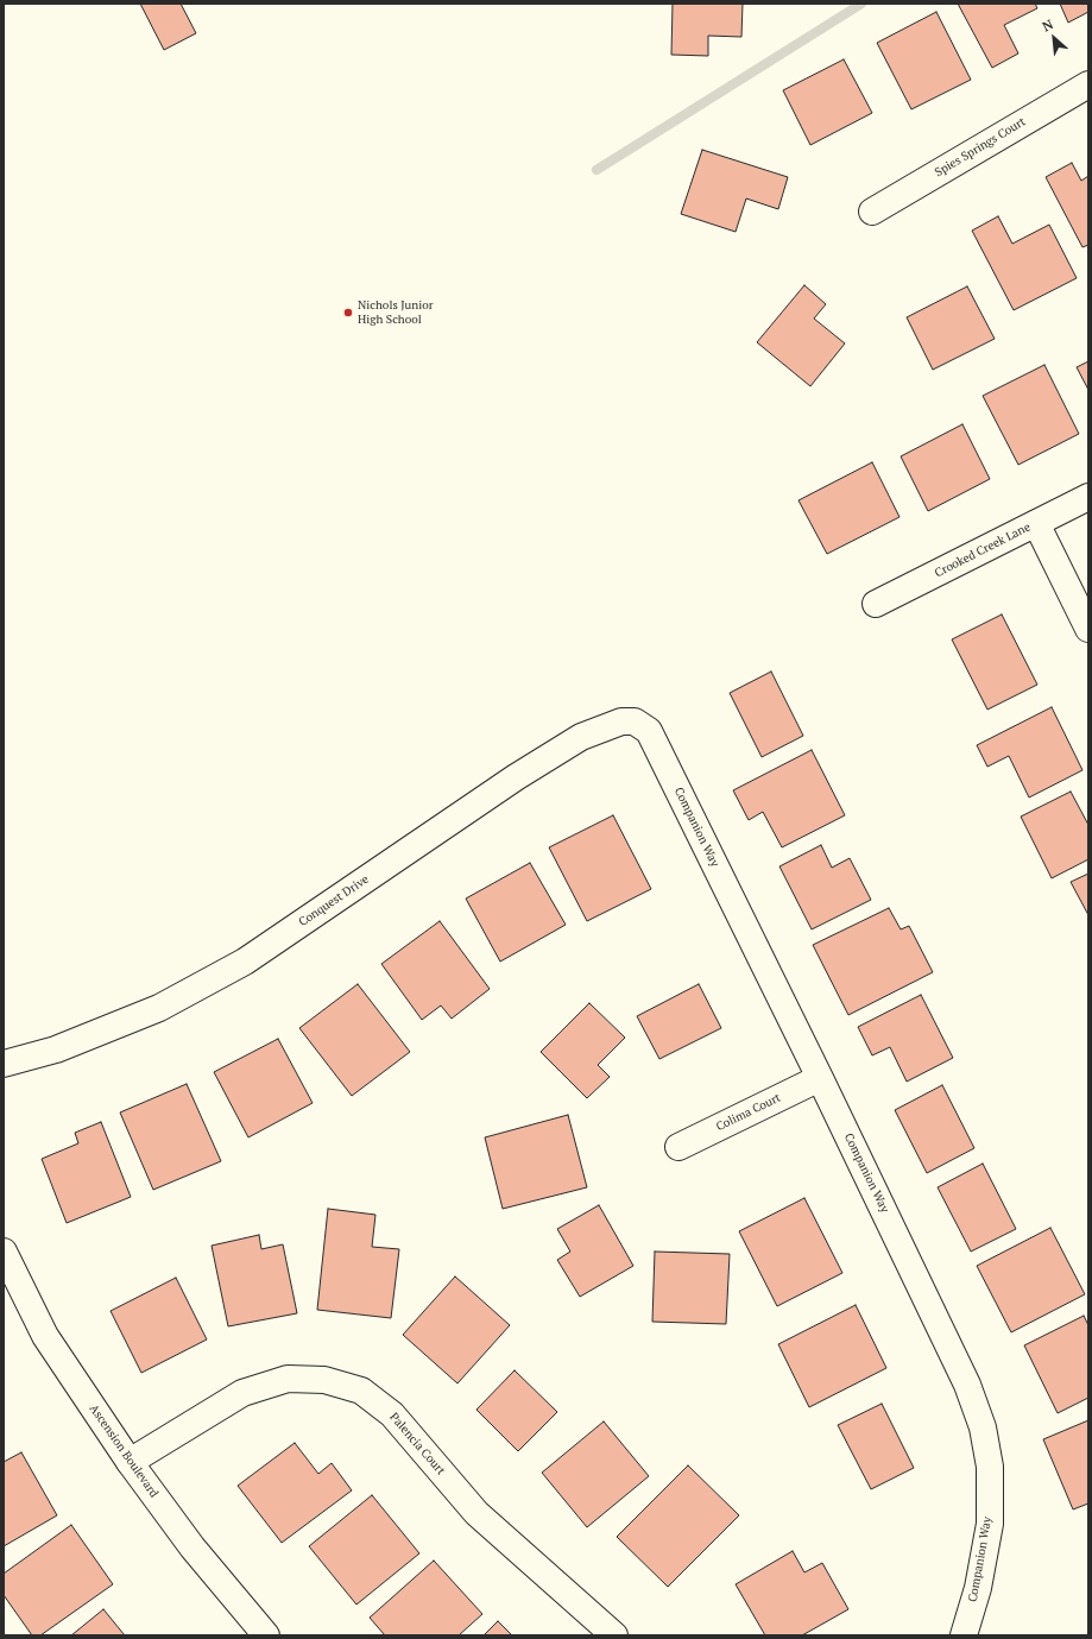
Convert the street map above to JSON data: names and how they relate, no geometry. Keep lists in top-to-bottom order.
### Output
{
  "streets": {
    "street": [
      "Spies Springs Court",
      "Crooked Creek Lane",
      "Companion Way",
      "Conquest Drive",
      "Colima Court",
      "Palencia Court",
      "Ascension Boulevard"
    ]
  },
  "crossings": [
    ["Companion Way", "Conquest Drive"],
    ["Companion Way", "Colima Court"],
    ["Palencia Court", "Ascension Boulevard"]
  ],
  "places": ["Nichols Junior High School"],
  "north": "top left"
}
